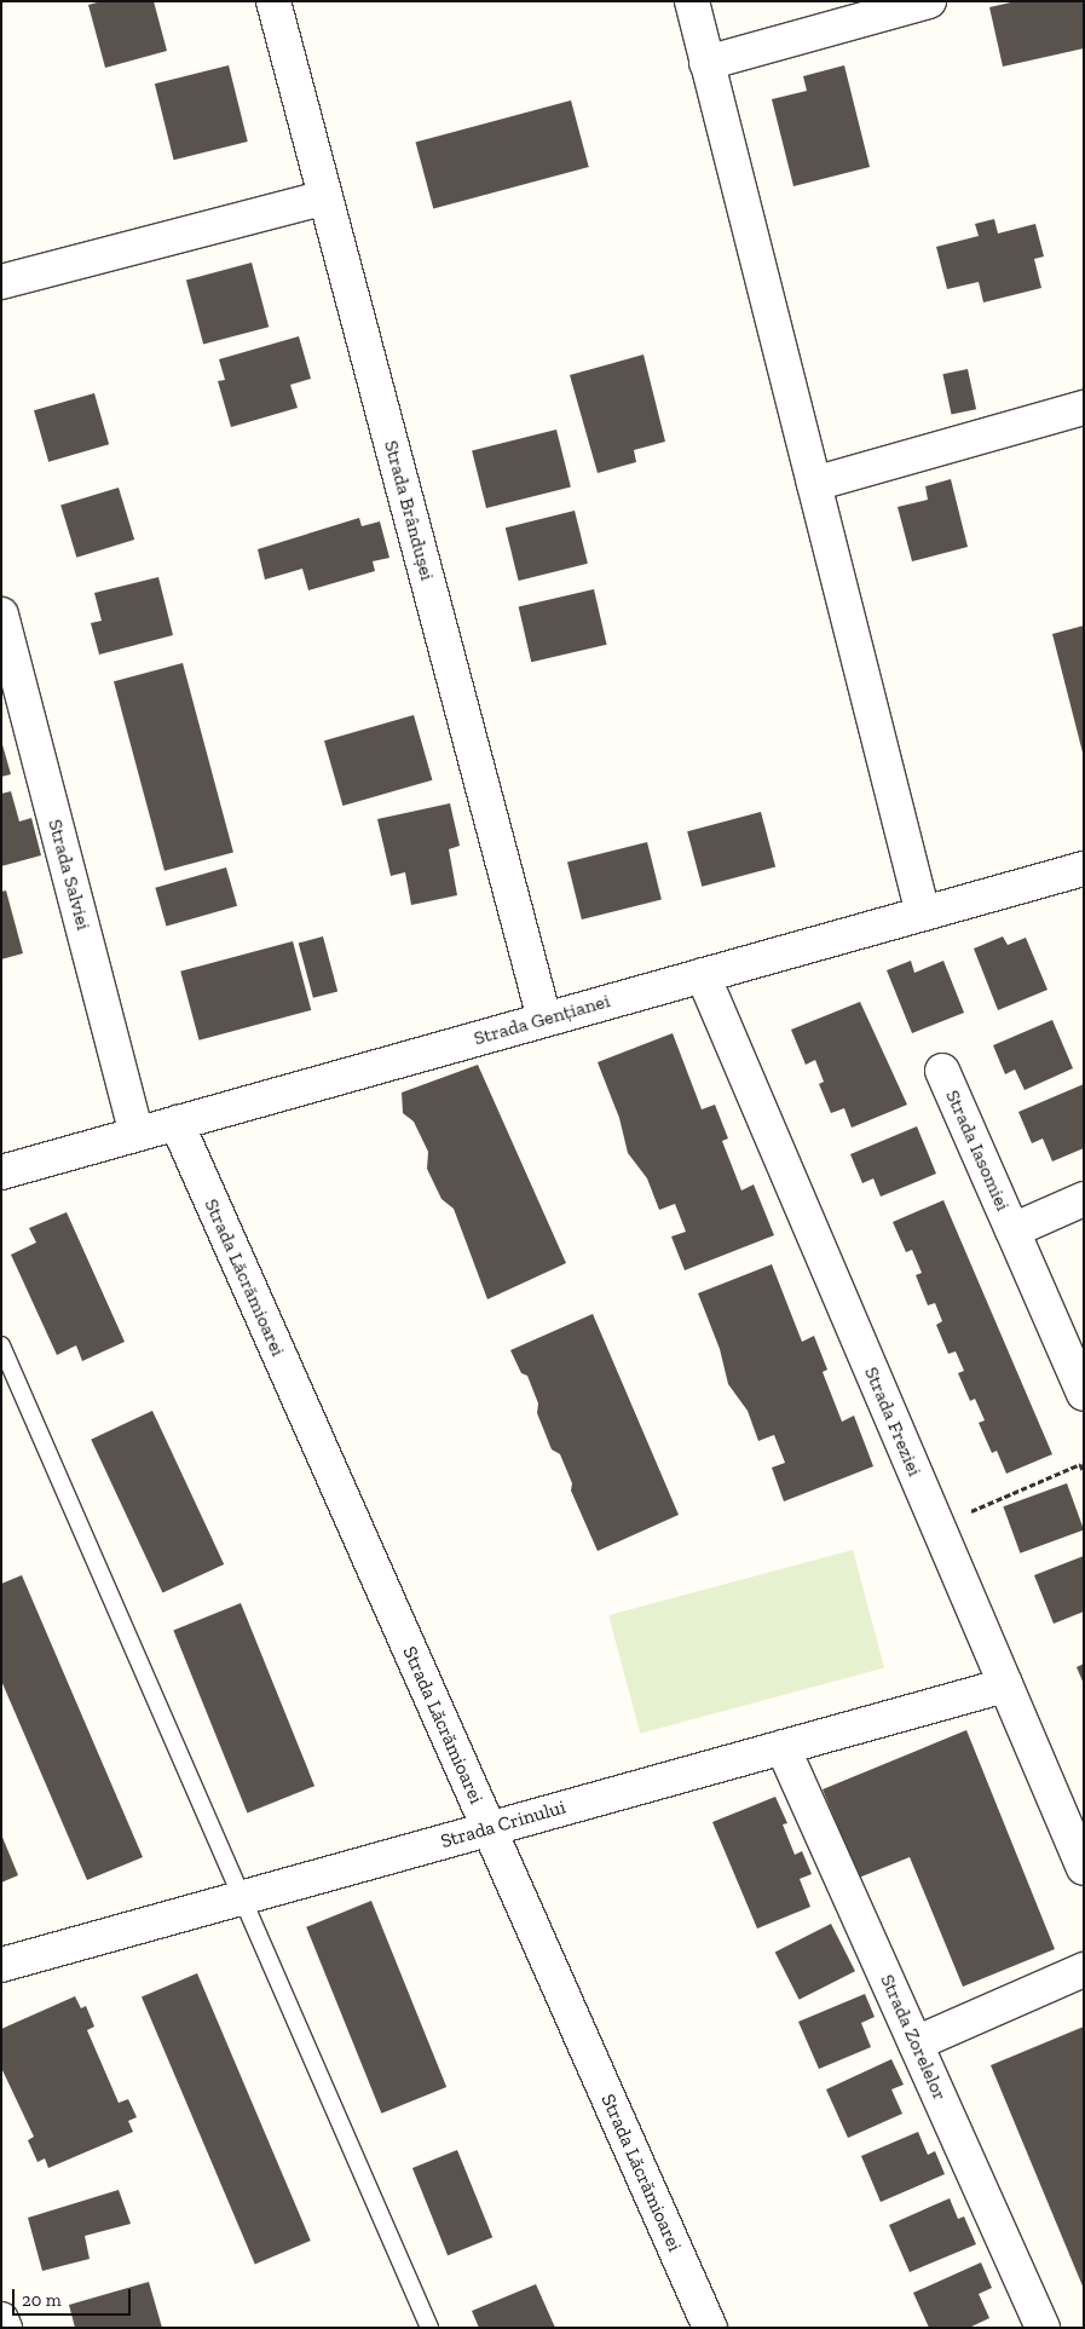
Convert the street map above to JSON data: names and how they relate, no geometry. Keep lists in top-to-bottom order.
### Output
{
  "streets": {
    "street": [
      "Strada Brândușei",
      "Strada Salviei",
      "Strada Gențianei",
      "Strada Iasomiei",
      "Strada Lăcrămioarei",
      "Strada Freziei",
      "Strada Crinului",
      "Strada Zorelelor"
    ]
  },
  "crossings": [
    ["Strada Brândușei", "Strada Gențianei"],
    ["Strada Salviei", "Strada Gențianei"],
    ["Strada Gențianei", "Strada Lăcrămioarei"],
    ["Strada Gențianei", "Strada Freziei"],
    ["Strada Lăcrămioarei", "Strada Crinului"],
    ["Strada Freziei", "Strada Crinului"],
    ["Strada Crinului", "Strada Zorelelor"]
  ],
  "scale_bar": "20 m"
}
